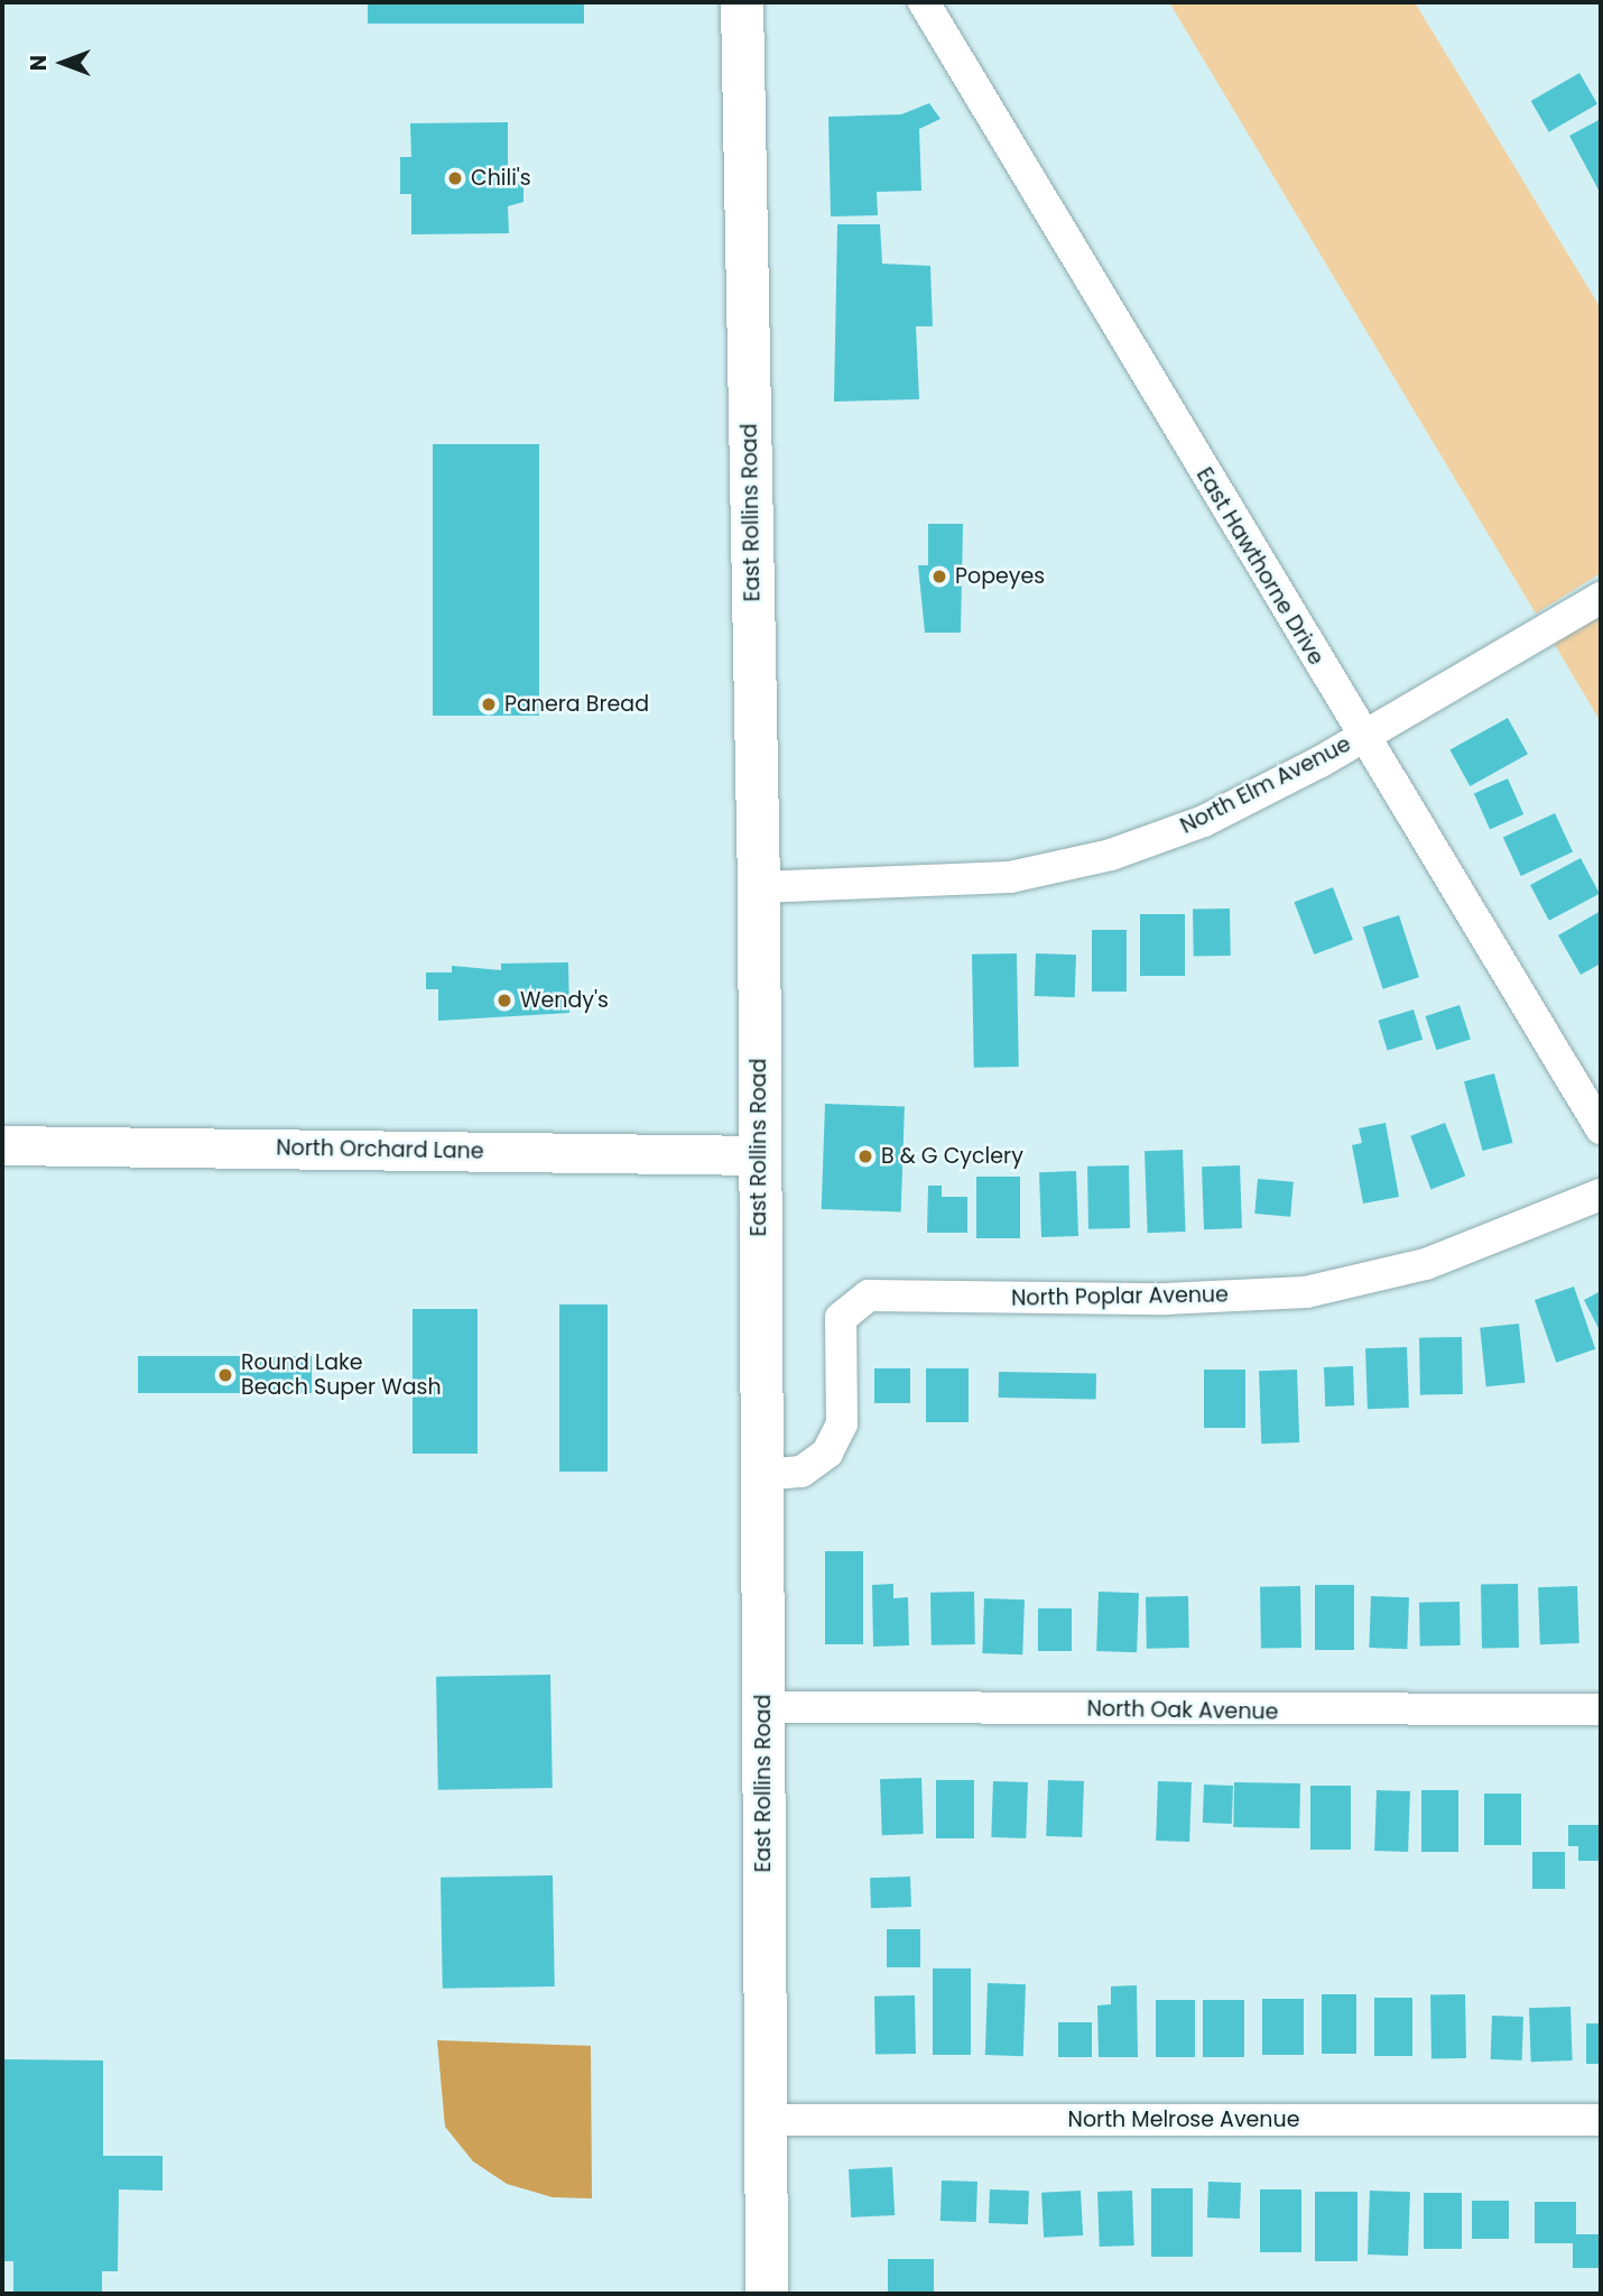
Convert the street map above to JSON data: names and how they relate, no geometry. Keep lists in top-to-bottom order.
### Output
{
  "streets": {
    "main road": ["East Rollins Road"],
    "street": [
      "East Hawthorne Drive",
      "North Elm Avenue",
      "North Orchard Lane",
      "North Poplar Avenue",
      "North Oak Avenue",
      "North Melrose Avenue"
    ]
  },
  "crossings": [
    ["East Rollins Road", "North Elm Avenue"],
    ["East Rollins Road", "North Orchard Lane"],
    ["East Rollins Road", "North Poplar Avenue"],
    ["East Rollins Road", "North Oak Avenue"],
    ["East Rollins Road", "North Melrose Avenue"],
    ["East Hawthorne Drive", "North Elm Avenue"]
  ],
  "places": [
    "Chili's",
    "Popeyes",
    "Panera Bread",
    "Wendy's",
    "B & G Cyclery",
    "Round Lake Beach Super Wash"
  ],
  "north": "left"
}
